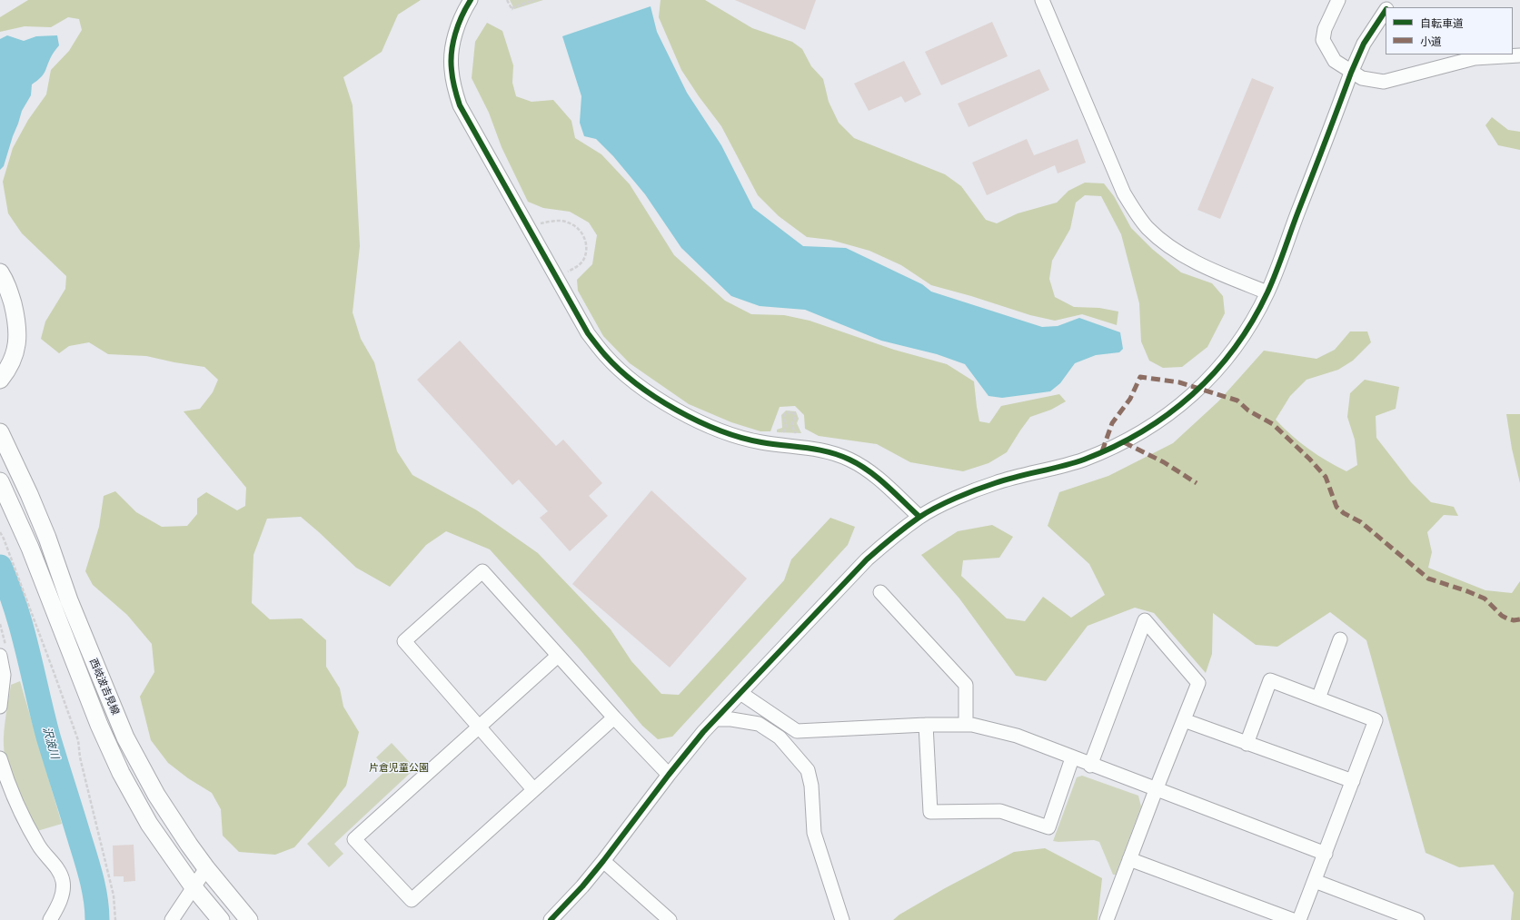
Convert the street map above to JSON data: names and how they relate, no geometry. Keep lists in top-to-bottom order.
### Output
{
  "streets": {
    "main road": ["西岐波吉見線"]
  },
  "water": ["沢波川"],
  "parks": ["片倉児童公園"],
  "legend": ["自転車道", "小道"]
}
